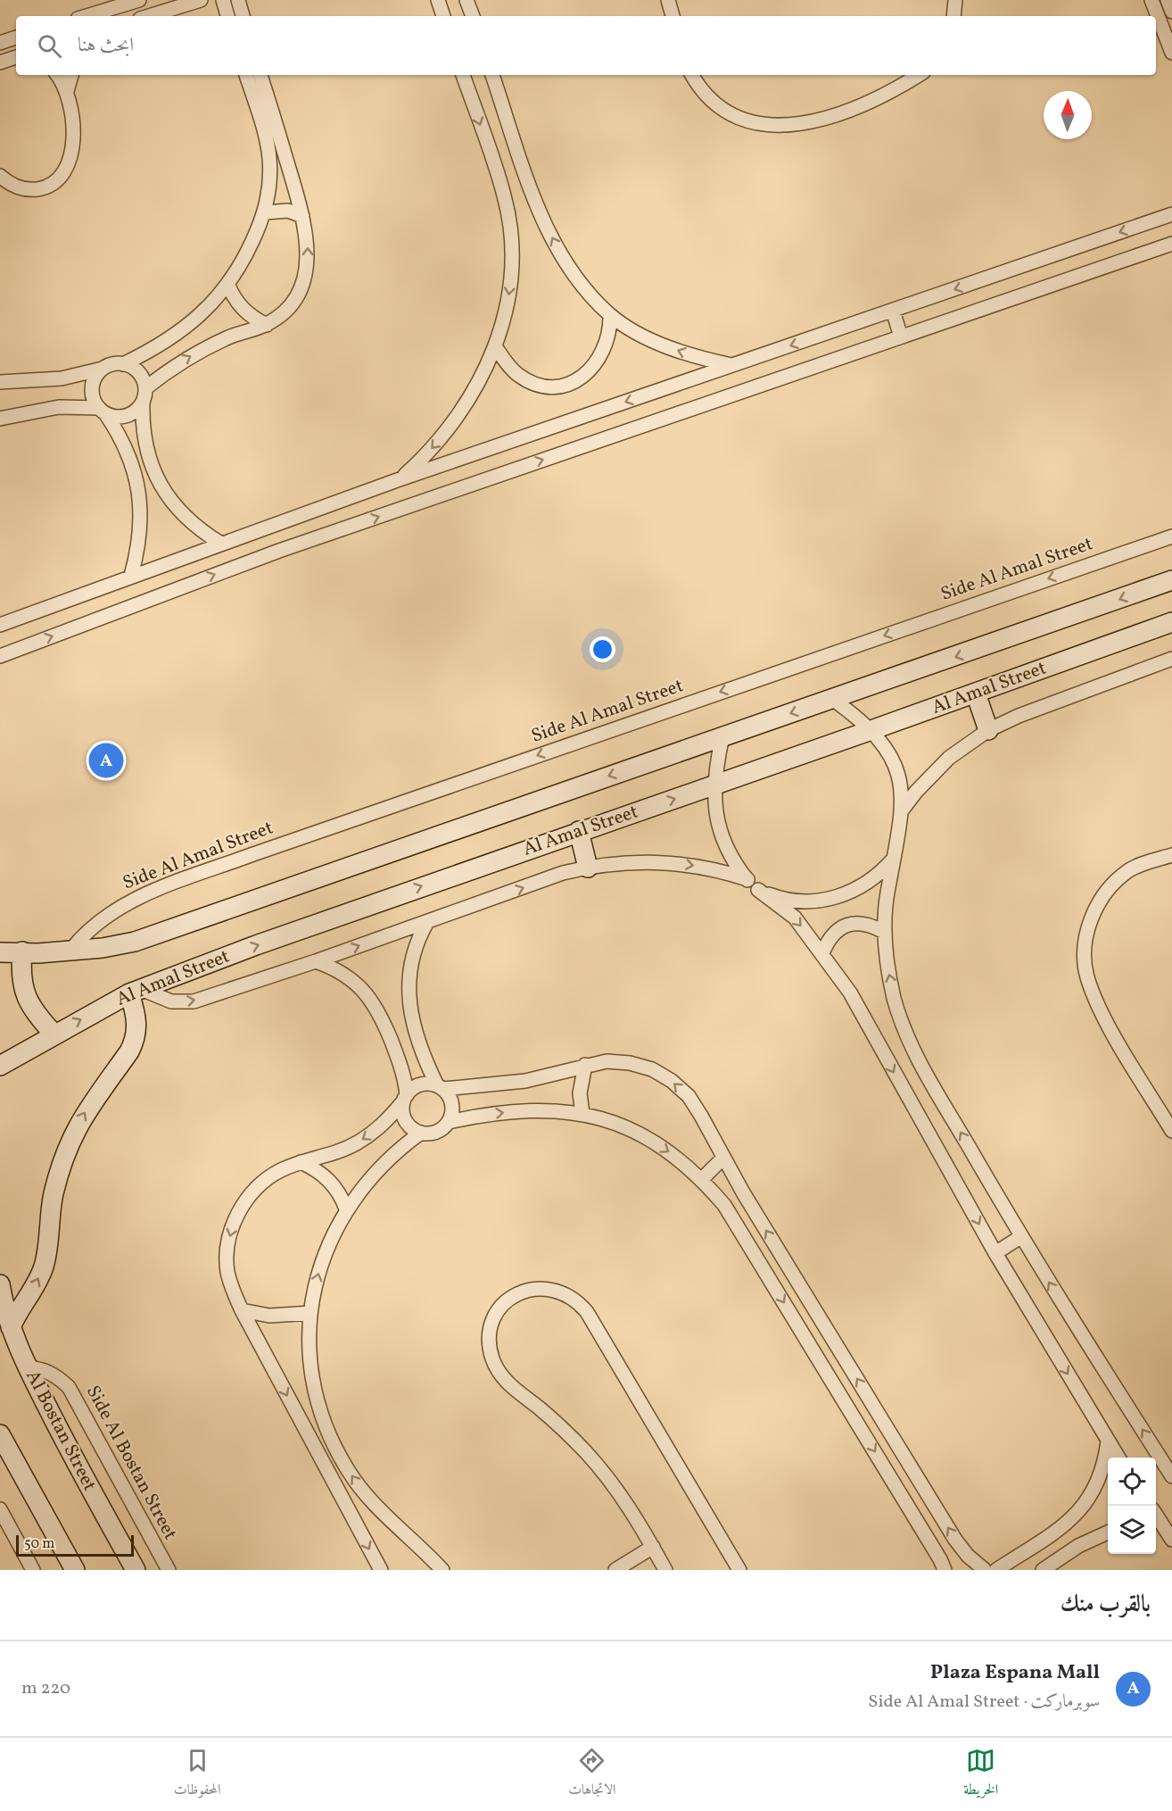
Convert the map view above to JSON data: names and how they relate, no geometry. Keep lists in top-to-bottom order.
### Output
{
  "streets": {
    "main road": ["Al Amal Street", "Al Bostan Street"],
    "street": ["Side Al Amal Street", "Side Al Bostan Street"]
  },
  "crossings": [
    ["Al Bostan Street", "Side Al Bostan Street"]
  ],
  "scale_bar": "50 m",
  "north": "top",
  "page": {
    "search": "ابحث هنا",
    "pins": "A",
    "scale": "50 m",
    "heading": "بالقرب منك",
    "list": [
      {
        "mark": "A",
        "name": "Plaza Espana Mall",
        "note": "سوبرماركت · Side Al Amal Street",
        "value": "220 m"
      }
    ],
    "nav": ["الخريطة", "الاتجاهات", "المحفوظات"]
  }
}
